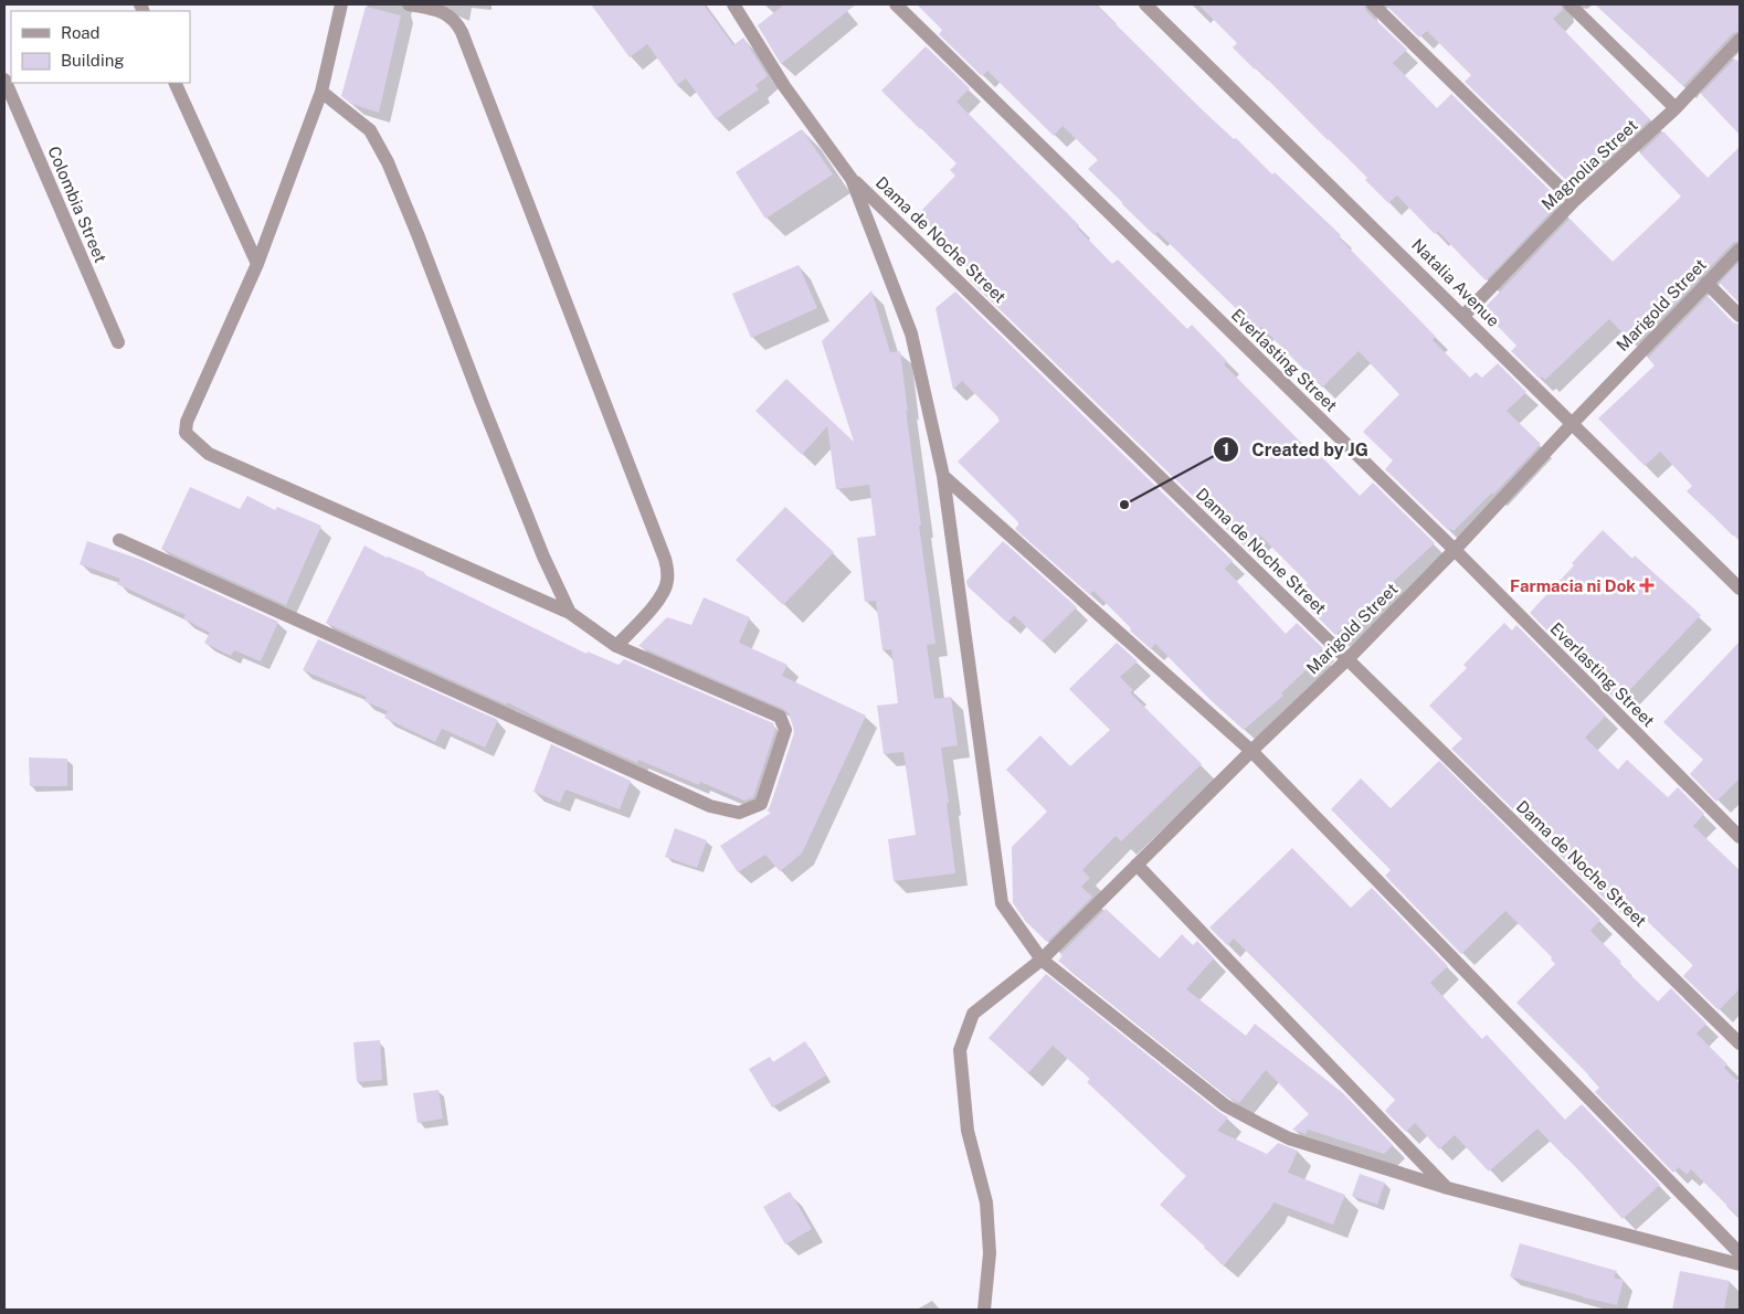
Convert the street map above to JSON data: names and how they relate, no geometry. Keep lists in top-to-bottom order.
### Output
{
  "streets": {
    "street": [
      "Magnolia Street",
      "Colombia Street",
      "Dama de Noche Street",
      "Natalia Avenue",
      "Marigold Street",
      "Everlasting Street"
    ]
  },
  "crossings": [
    ["Magnolia Street", "Natalia Avenue"],
    ["Dama de Noche Street", "Marigold Street"],
    ["Natalia Avenue", "Marigold Street"],
    ["Marigold Street", "Everlasting Street"]
  ],
  "places": {
    "other": ["Created by JG"],
    "health": ["Farmacia ni Dok"]
  },
  "legend": ["Road", "Building"]
}
